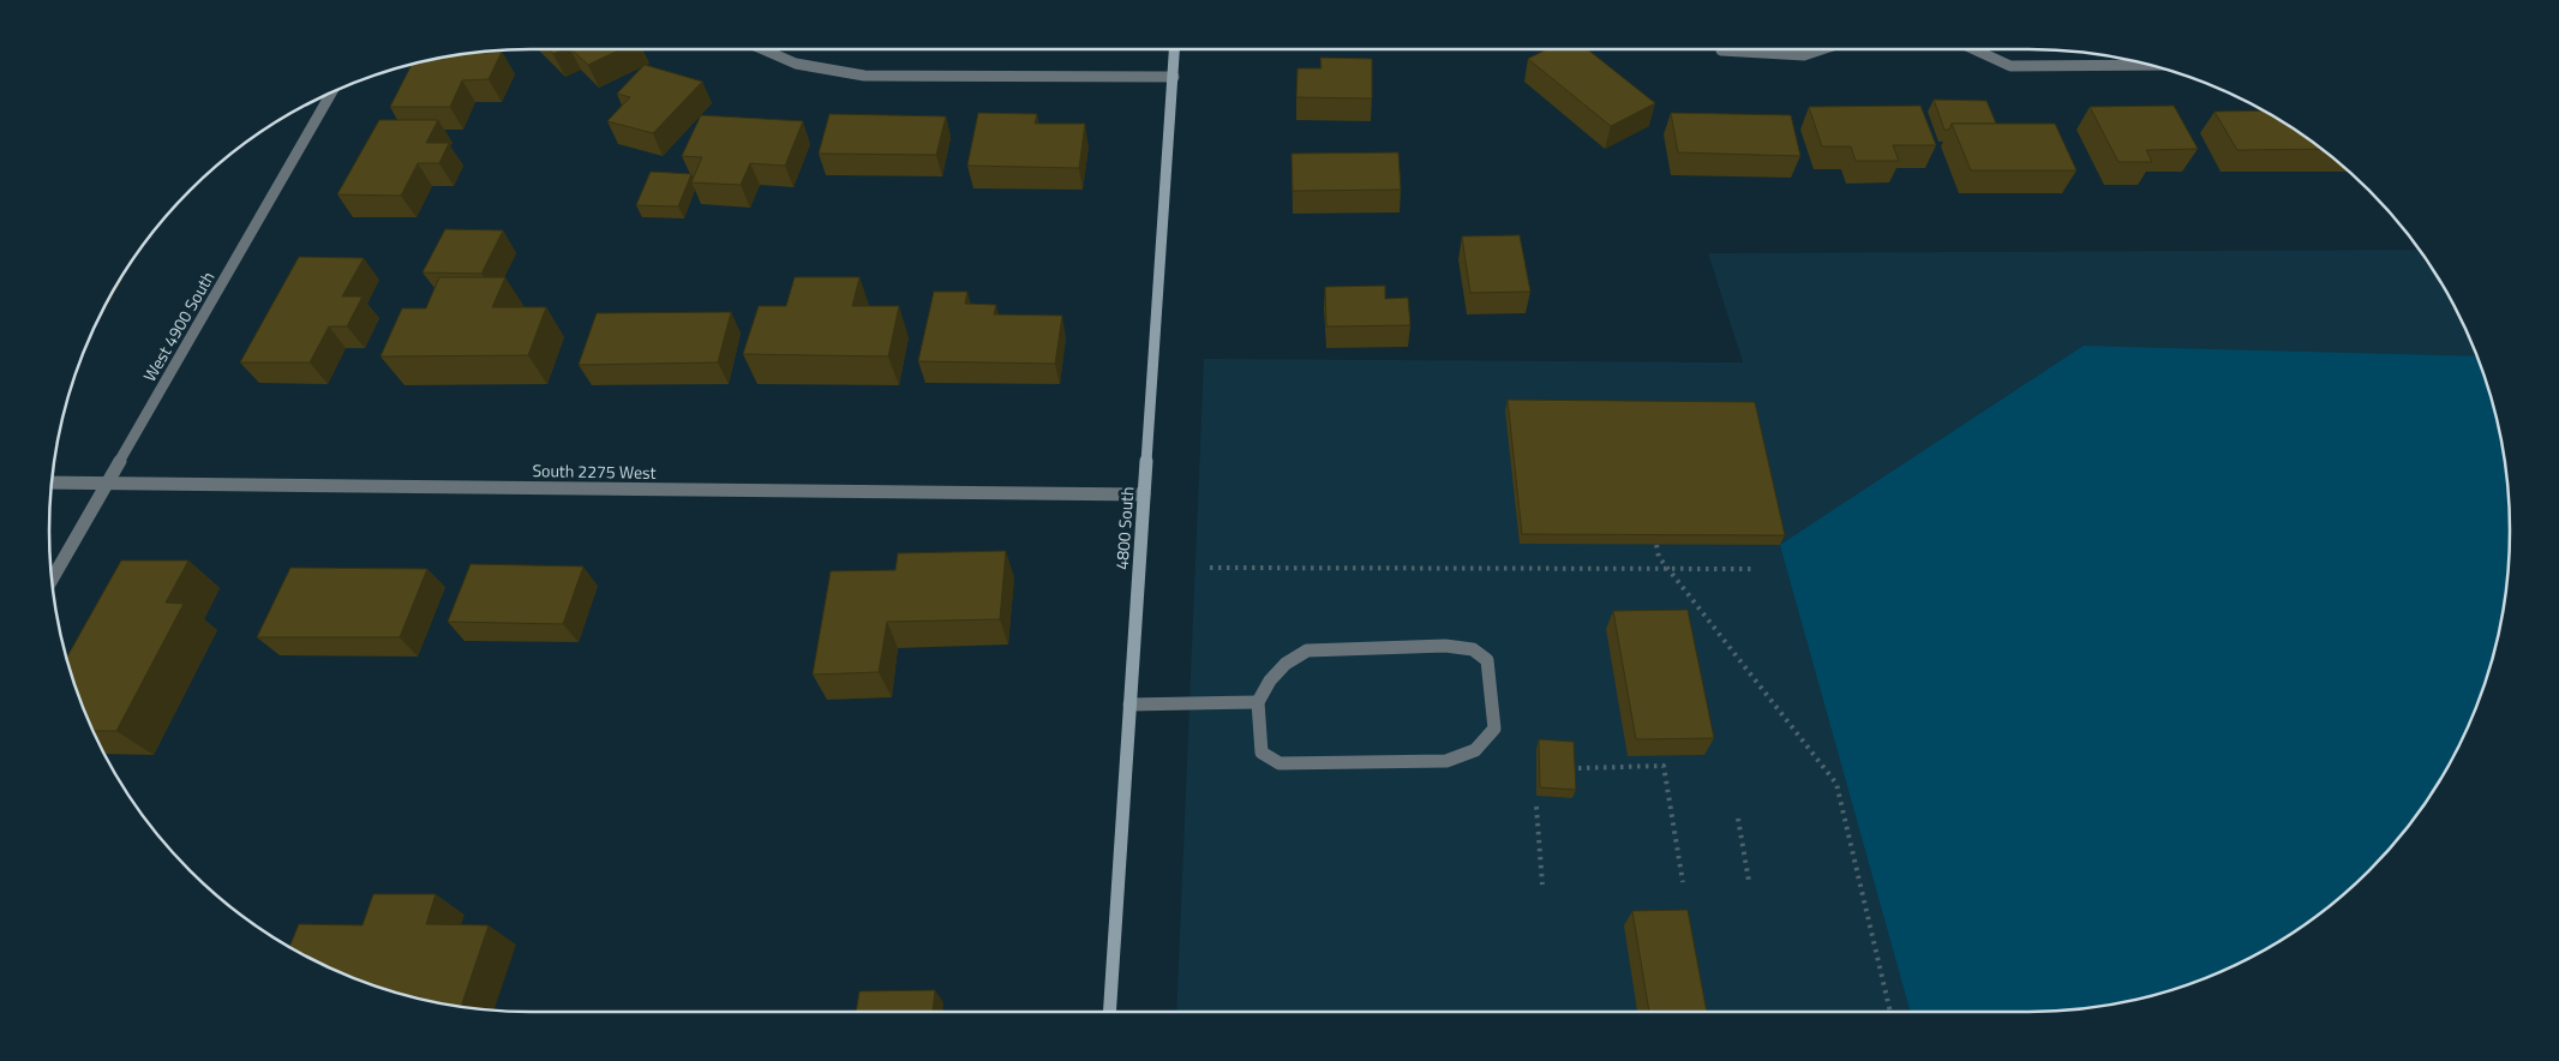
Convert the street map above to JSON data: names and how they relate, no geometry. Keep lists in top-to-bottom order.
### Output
{
  "streets": {
    "main road": ["4800 South"],
    "street": ["West 4900 South", "South 2275 West"]
  },
  "crossings": [
    ["West 4900 South", "South 2275 West"],
    ["South 2275 West", "4800 South"]
  ]
}
